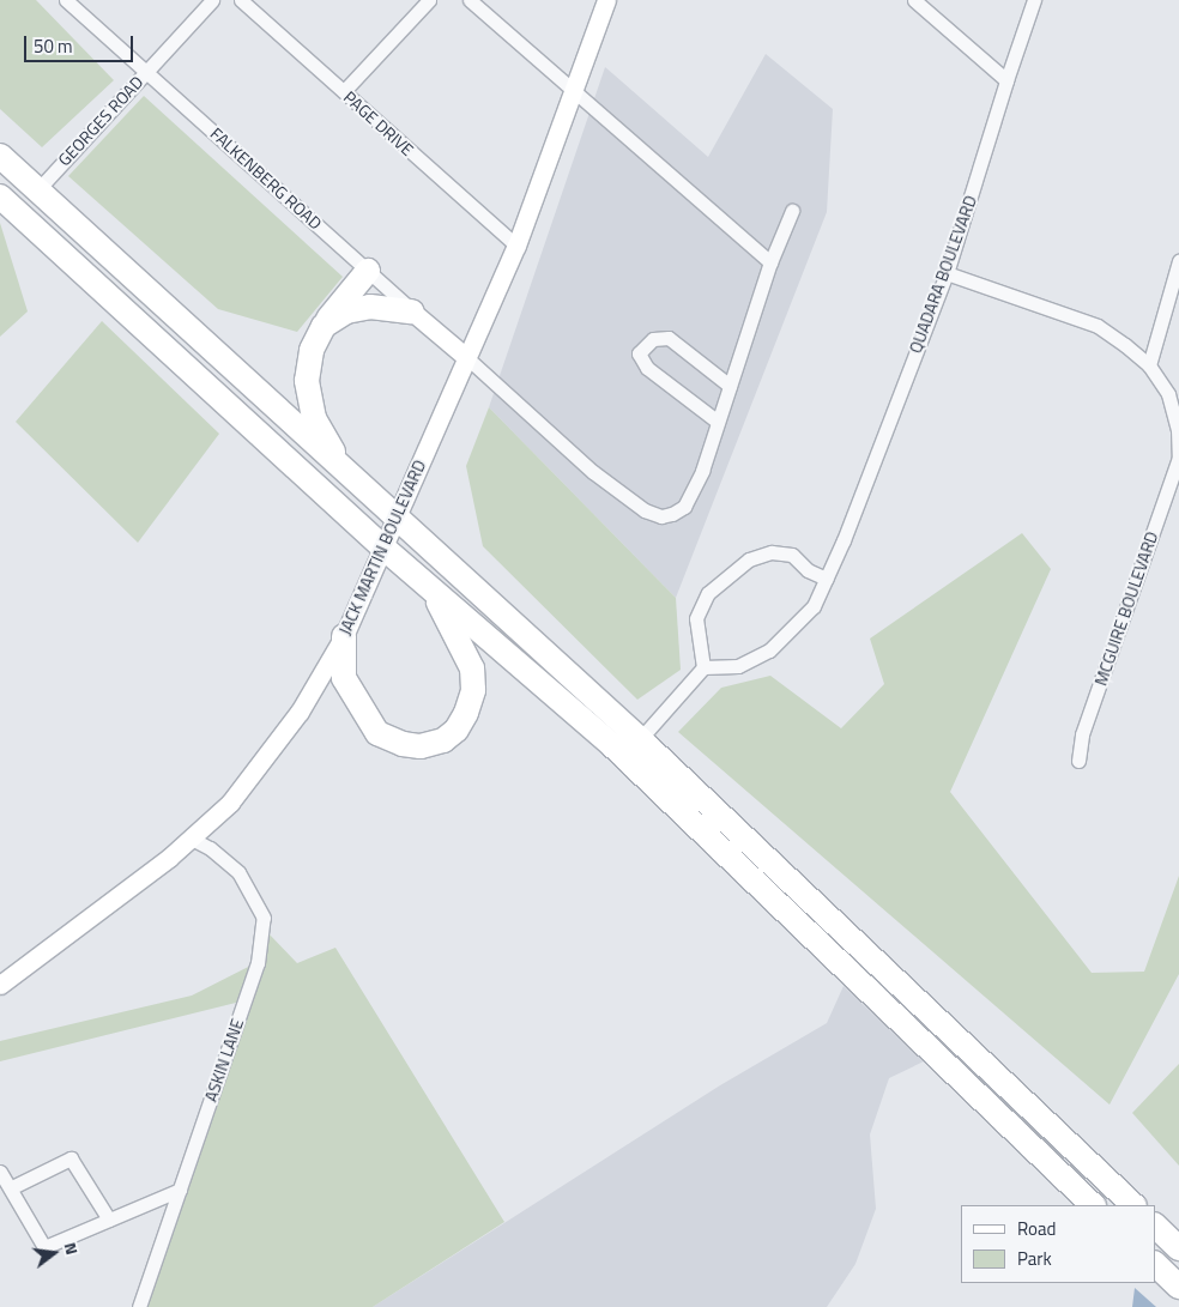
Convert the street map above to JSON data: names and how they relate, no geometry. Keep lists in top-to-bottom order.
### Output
{
  "streets": {
    "street": [
      "GEORGES ROAD",
      "PAGE DRIVE",
      "FALKENBERG ROAD",
      "QUADARA BOULEVARD",
      "JACK MARTIN BOULEVARD",
      "MCGUIRE BOULEVARD",
      "ASKIN LANE"
    ]
  },
  "crossings": [
    ["GEORGES ROAD", "FALKENBERG ROAD"],
    ["PAGE DRIVE", "JACK MARTIN BOULEVARD"],
    ["FALKENBERG ROAD", "JACK MARTIN BOULEVARD"],
    ["QUADARA BOULEVARD", "MCGUIRE BOULEVARD"],
    ["JACK MARTIN BOULEVARD", "ASKIN LANE"]
  ],
  "legend": ["Road", "Park"],
  "scale_bar": "50 m",
  "north": "right"
}
